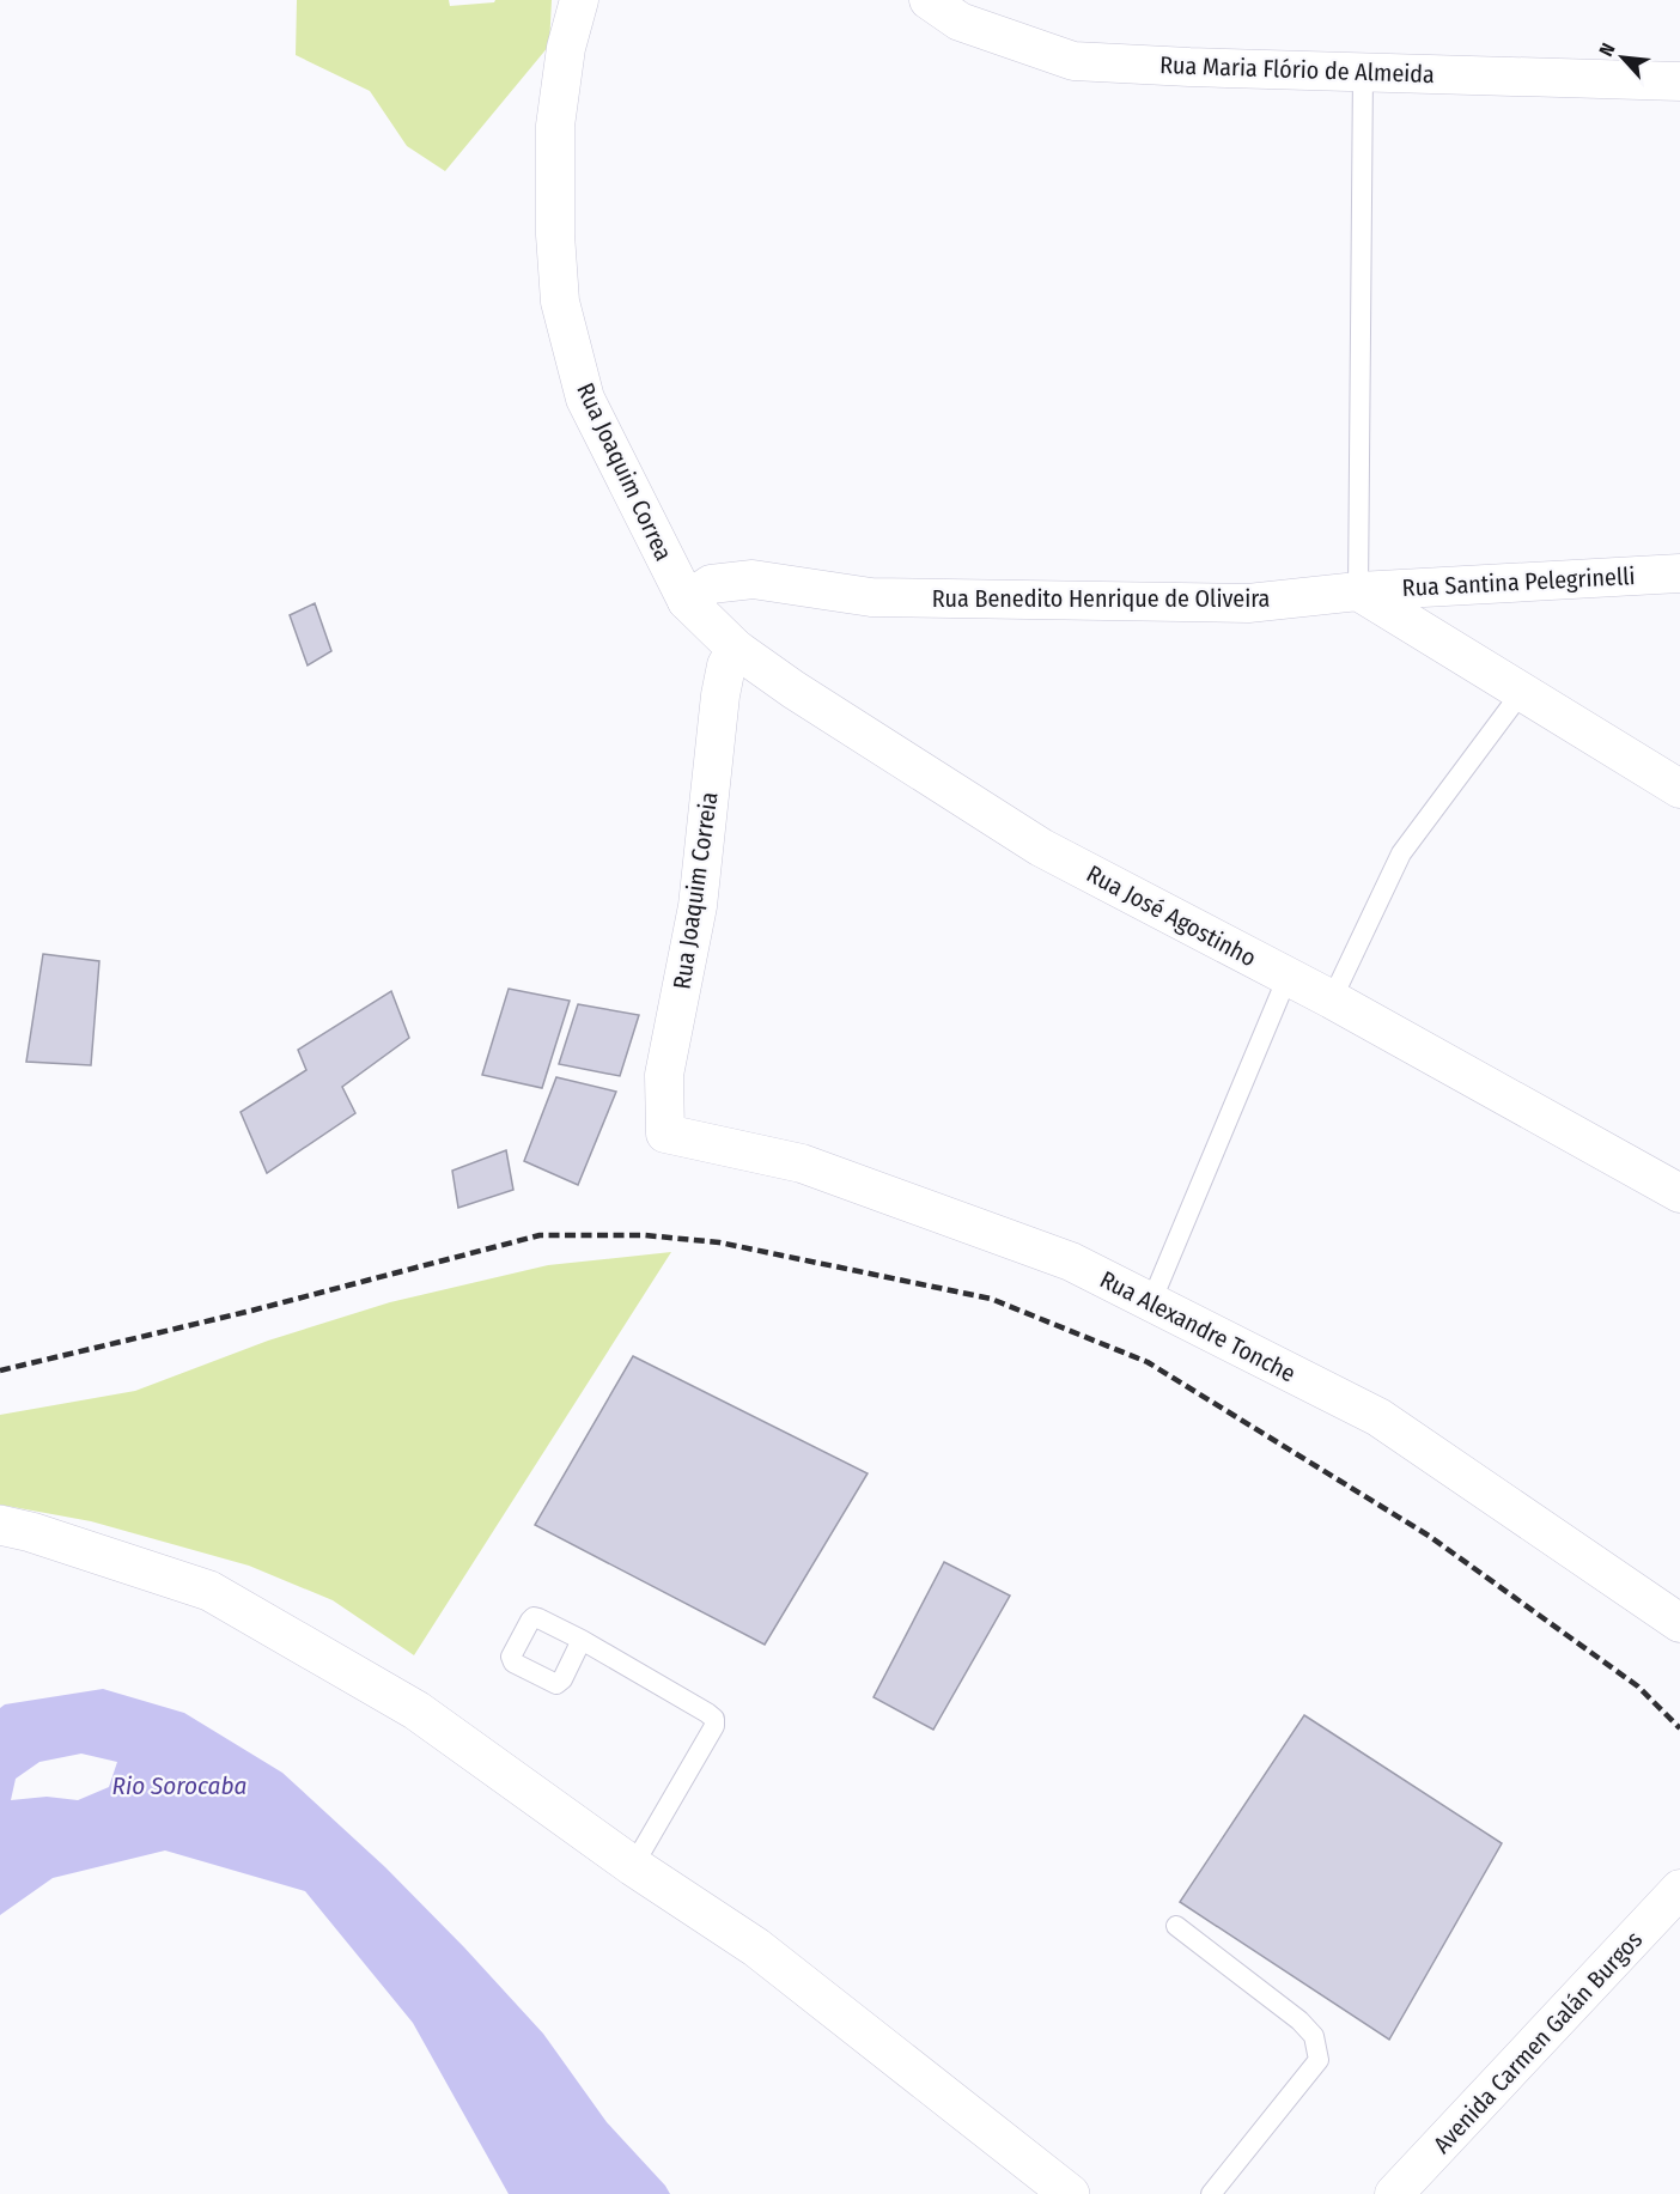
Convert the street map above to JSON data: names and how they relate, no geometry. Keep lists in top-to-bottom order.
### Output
{
  "streets": {
    "street": [
      "Rua Maria Flório de Almeida",
      "Rua Joaquim Correa",
      "Rua Santina Pelegrinelli",
      "Rua Benedito Henrique de Oliveira",
      "Rua Joaquim Correia",
      "Rua José Agostinho",
      "Rua Alexandre Tonche",
      "Avenida Carmen Galán Burgos"
    ]
  },
  "crossings": [
    ["Rua Joaquim Correa", "Rua Benedito Henrique de Oliveira"],
    ["Rua Joaquim Correa", "Rua José Agostinho"],
    ["Rua Santina Pelegrinelli", "Rua Benedito Henrique de Oliveira"],
    ["Rua Benedito Henrique de Oliveira", "Rua José Agostinho"],
    ["Rua Joaquim Correia", "Rua José Agostinho"],
    ["Rua Joaquim Correia", "Rua Alexandre Tonche"]
  ],
  "water": ["Rio Sorocaba"],
  "north": "top left"
}
